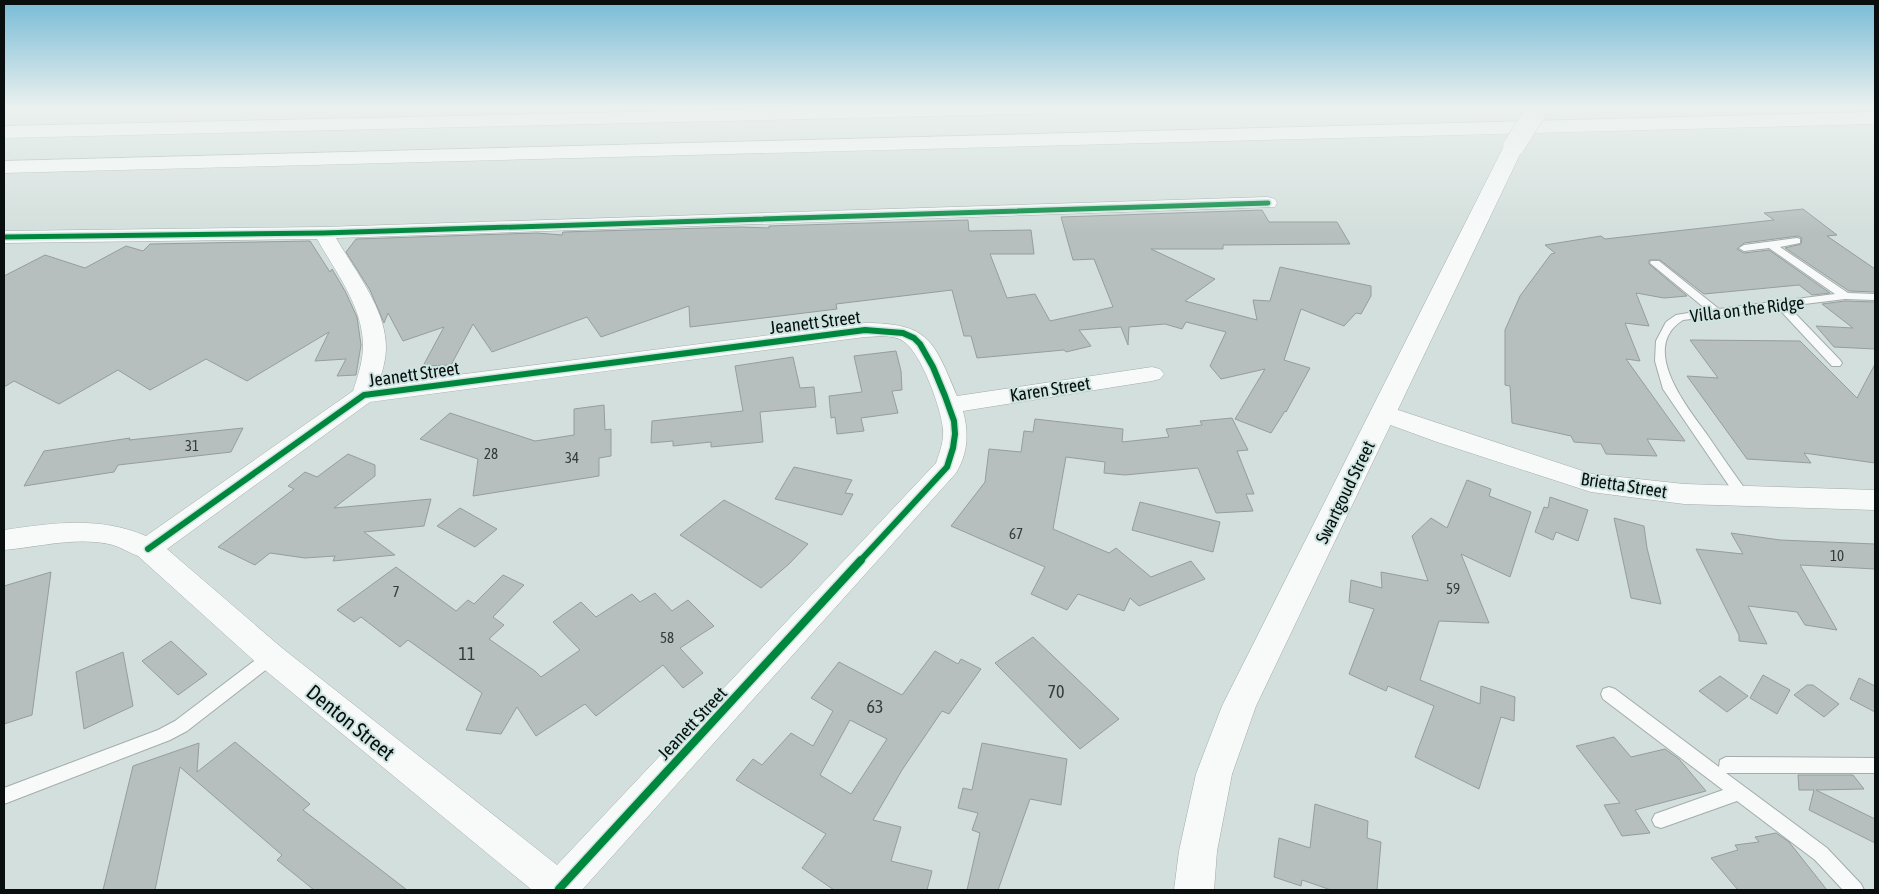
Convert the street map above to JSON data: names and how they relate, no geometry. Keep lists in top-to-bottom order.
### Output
{
  "streets": {
    "main road": ["Swartgoud Street"],
    "street": [
      "Jeanett Street",
      "Karen Street",
      "Brietta Street",
      "Denton Street"
    ],
    "lane": ["Villa on the Ridge"]
  },
  "crossings": [
    ["Villa on the Ridge", "Brietta Street"],
    ["Jeanett Street", "Karen Street"],
    ["Jeanett Street", "Denton Street"],
    ["Brietta Street", "Swartgoud Street"]
  ],
  "house_numbers": [
    "31",
    "28",
    "34",
    "67",
    "10",
    "59",
    "7",
    "58",
    "11",
    "70",
    "63"
  ]
}
